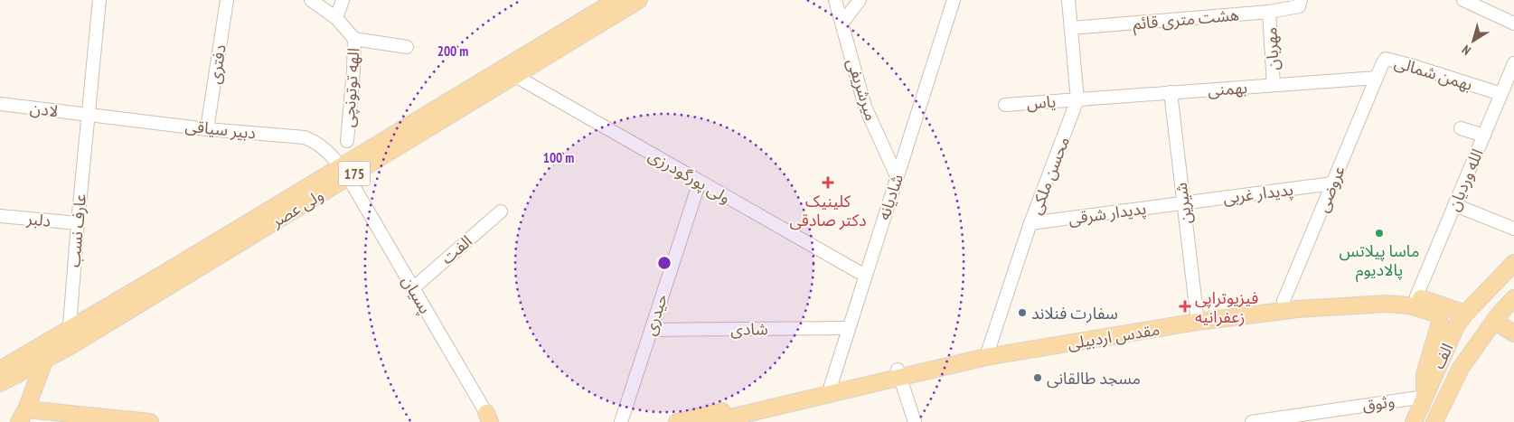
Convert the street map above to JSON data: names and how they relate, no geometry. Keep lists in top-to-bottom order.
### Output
{
  "streets": {
    "main road": [
      "175",
      "ولی عصر",
      "مقدس اردبیلی",
      "الف"
    ],
    "street": [
      "هشت متری قائم",
      "مهربان",
      "دفتری",
      "بهمن شمالی",
      "الهه توتونچی",
      "بهمنی",
      "میرشریفی",
      "یاس",
      "لادن",
      "دبیر سیاقی",
      "محسن ملکی",
      "ولی پورگودرزی",
      "الله وردیان",
      "عروضی",
      "پدیدار غربی",
      "شادیانه",
      "شیرین",
      "پدیدار شرقی",
      "دلبر",
      "عارف نسب",
      "الفت",
      "پسیان",
      "حیدری",
      "شادی",
      "وثوق"
    ]
  },
  "crossings": [
    ["هشت متری قائم", "مهربان"],
    ["هشت متری قائم", "محسن ملکی"],
    ["مهربان", "بهمنی"],
    ["دفتری", "دبیر سیاقی"],
    ["بهمن شمالی", "بهمنی"],
    ["بهمن شمالی", "الله وردیان"],
    ["بهمن شمالی", "عروضی"],
    ["بهمنی", "یاس"],
    ["بهمنی", "محسن ملکی"],
    ["بهمنی", "عروضی"],
    ["بهمنی", "شیرین"],
    ["میرشریفی", "شادیانه"],
    ["یاس", "محسن ملکی"],
    ["لادن", "دبیر سیاقی"],
    ["لادن", "عارف نسب"],
    ["دبیر سیاقی", "ولی عصر"],
    ["دبیر سیاقی", "عارف نسب"],
    ["دبیر سیاقی", "پسیان"],
    ["محسن ملکی", "پدیدار شرقی"],
    ["محسن ملکی", "مقدس اردبیلی"],
    ["ولی پورگودرزی", "شادیانه"],
    ["ولی پورگودرزی", "ولی عصر"],
    ["ولی پورگودرزی", "حیدری"],
    ["الله وردیان", "مقدس اردبیلی"],
    ["عروضی", "پدیدار غربی"],
    ["عروضی", "مقدس اردبیلی"],
    ["پدیدار غربی", "شیرین"],
    ["پدیدار غربی", "پدیدار شرقی"],
    ["شادیانه", "شادی"],
    ["شادیانه", "مقدس اردبیلی"],
    ["شیرین", "پدیدار شرقی"],
    ["شیرین", "مقدس اردبیلی"],
    ["ولی عصر", "عارف نسب"],
    ["ولی عصر", "پسیان"],
    ["دلبر", "عارف نسب"],
    ["الفت", "پسیان"],
    ["حیدری", "شادی"],
    ["مقدس اردبیلی", "الف"],
    ["مقدس اردبیلی", "وثوق"],
    ["الف", "وثوق"]
  ],
  "places": {
    "health": ["کلینیک دکتر صادقی", "فیزیوتراپی زعفرانیه"],
    "other": ["ماسا پیلاتس پالادیوم", "سفارت فنلاند", "مسجد طالقانی"]
  },
  "north": "bottom left",
  "rings": ["200 m", "100 m"]
}
